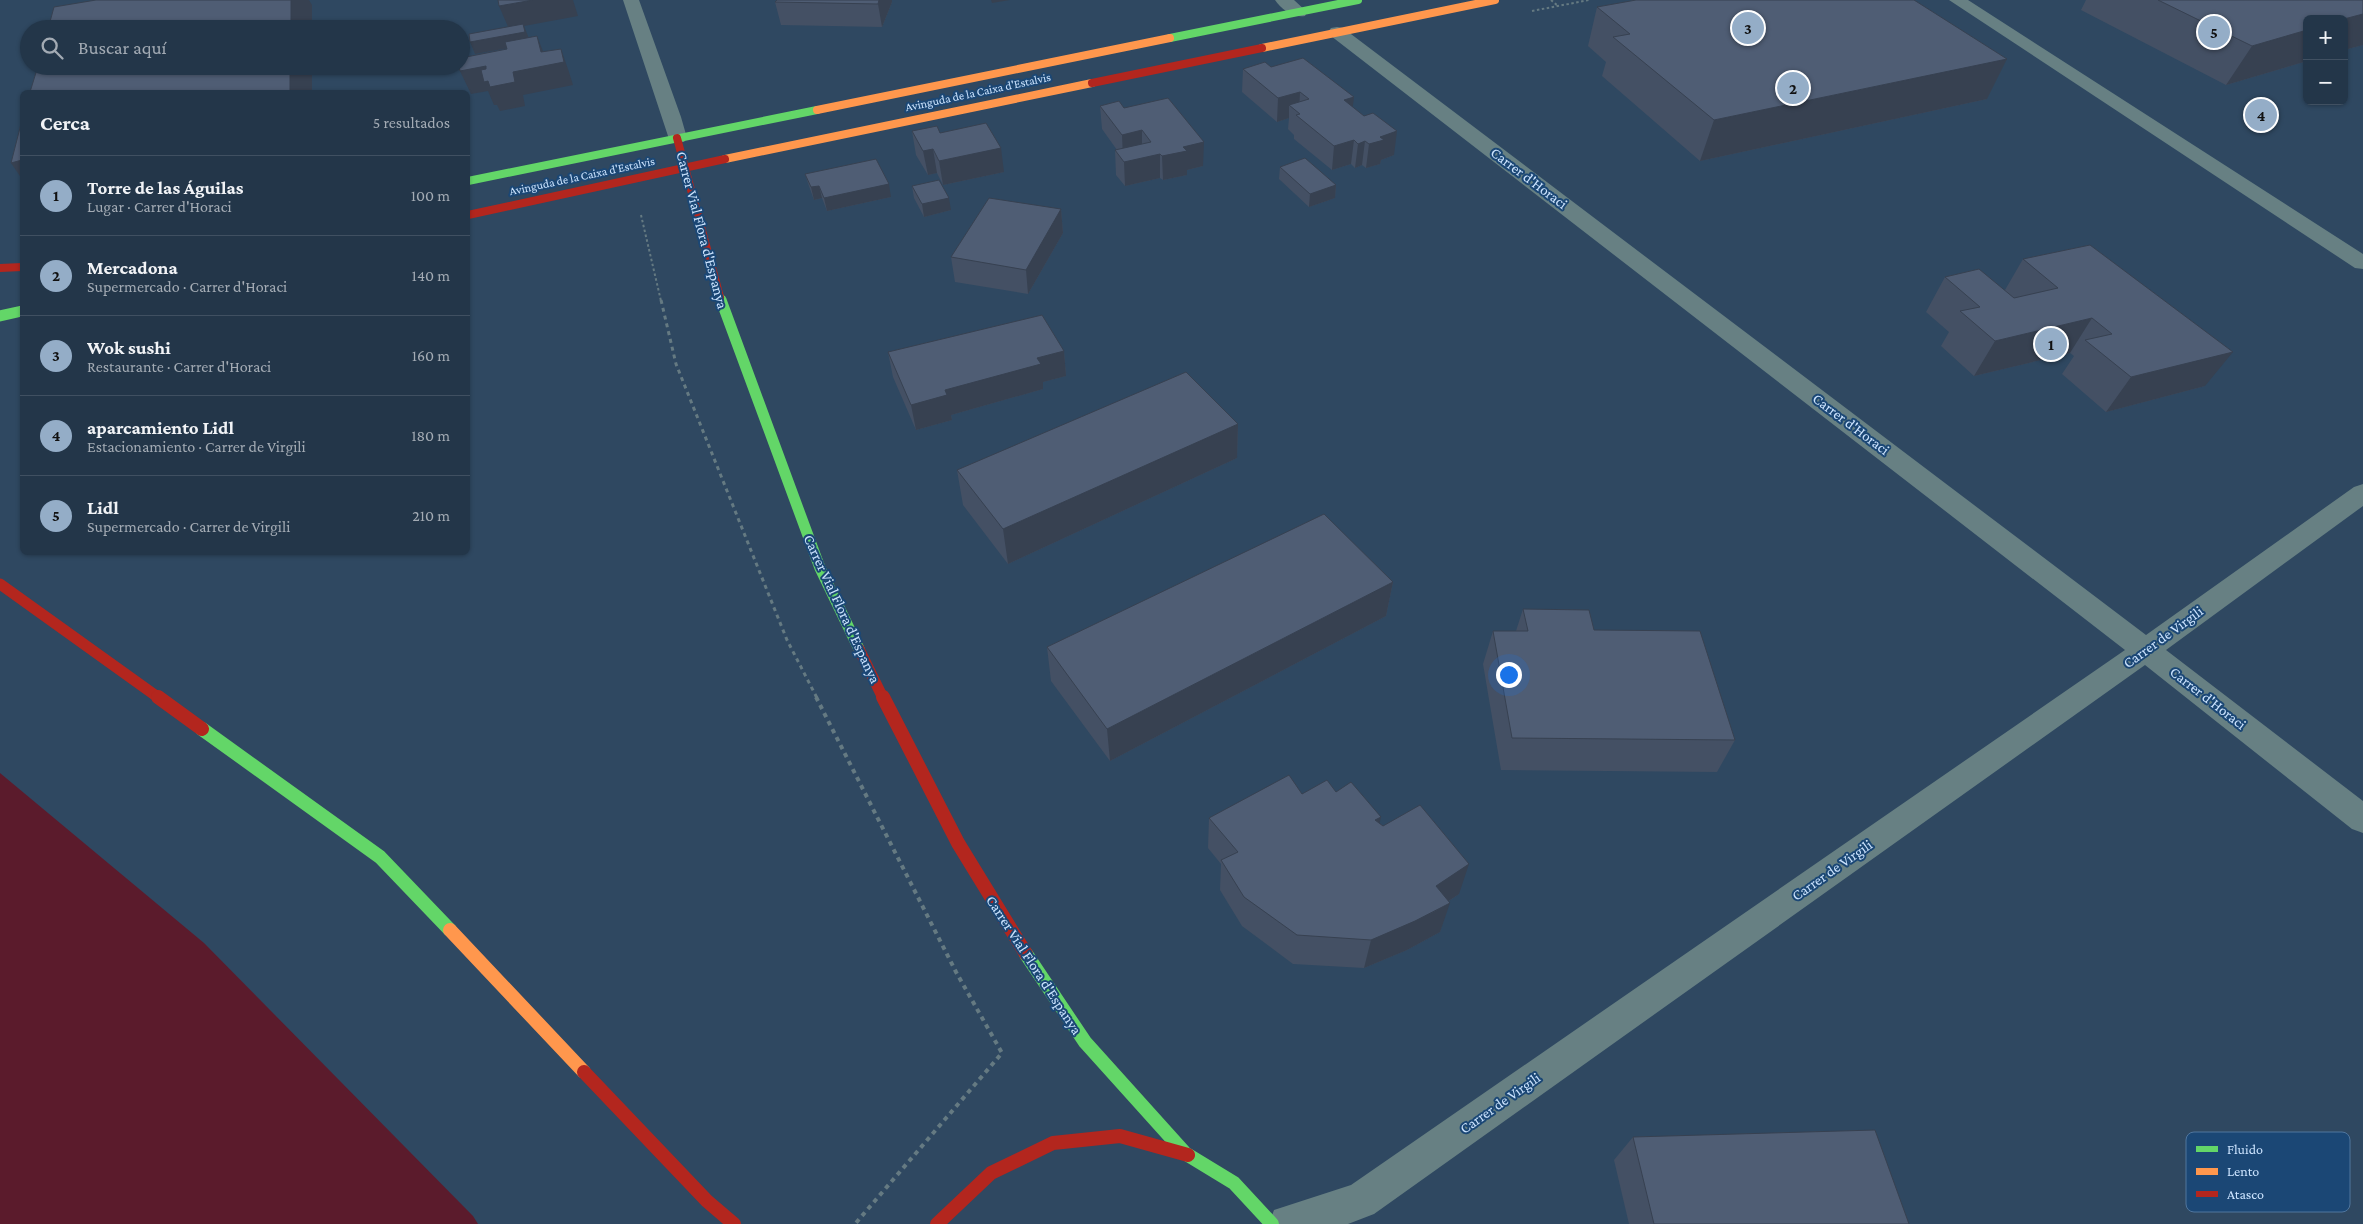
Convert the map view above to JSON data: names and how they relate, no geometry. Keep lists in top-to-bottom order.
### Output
{
  "streets": {
    "main road": ["Avinguda de la Caixa d'Estalvis", "Carrer Vial Flora d'Espanya"],
    "street": ["Carrer d'Horaci", "Carrer de Virgili"]
  },
  "crossings": [
    ["Avinguda de la Caixa d'Estalvis", "Carrer d'Horaci"],
    ["Avinguda de la Caixa d'Estalvis", "Carrer Vial Flora d'Espanya"],
    ["Carrer d'Horaci", "Carrer de Virgili"]
  ],
  "legend": ["Fluido", "Lento", "Atasco"],
  "page": {
    "pins": [
      "3",
      "5",
      "2",
      "4",
      "1"
    ],
    "map_buttons": ["+", "−"],
    "search": "Buscar aquí",
    "heading": ["Cerca", "5 resultados"],
    "list": [
      {
        "mark": "1",
        "name": "Torre de las Águilas",
        "note": "Lugar · Carrer d'Horaci",
        "value": "100 m"
      },
      {
        "mark": "2",
        "name": "Mercadona",
        "note": "Supermercado · Carrer d'Horaci",
        "value": "140 m"
      },
      {
        "mark": "3",
        "name": "Wok sushi",
        "note": "Restaurante · Carrer d'Horaci",
        "value": "160 m"
      },
      {
        "mark": "4",
        "name": "aparcamiento Lidl",
        "note": "Estacionamiento · Carrer de Virgili",
        "value": "180 m"
      },
      {
        "mark": "5",
        "name": "Lidl",
        "note": "Supermercado · Carrer de Virgili",
        "value": "210 m"
      }
    ]
  }
}
